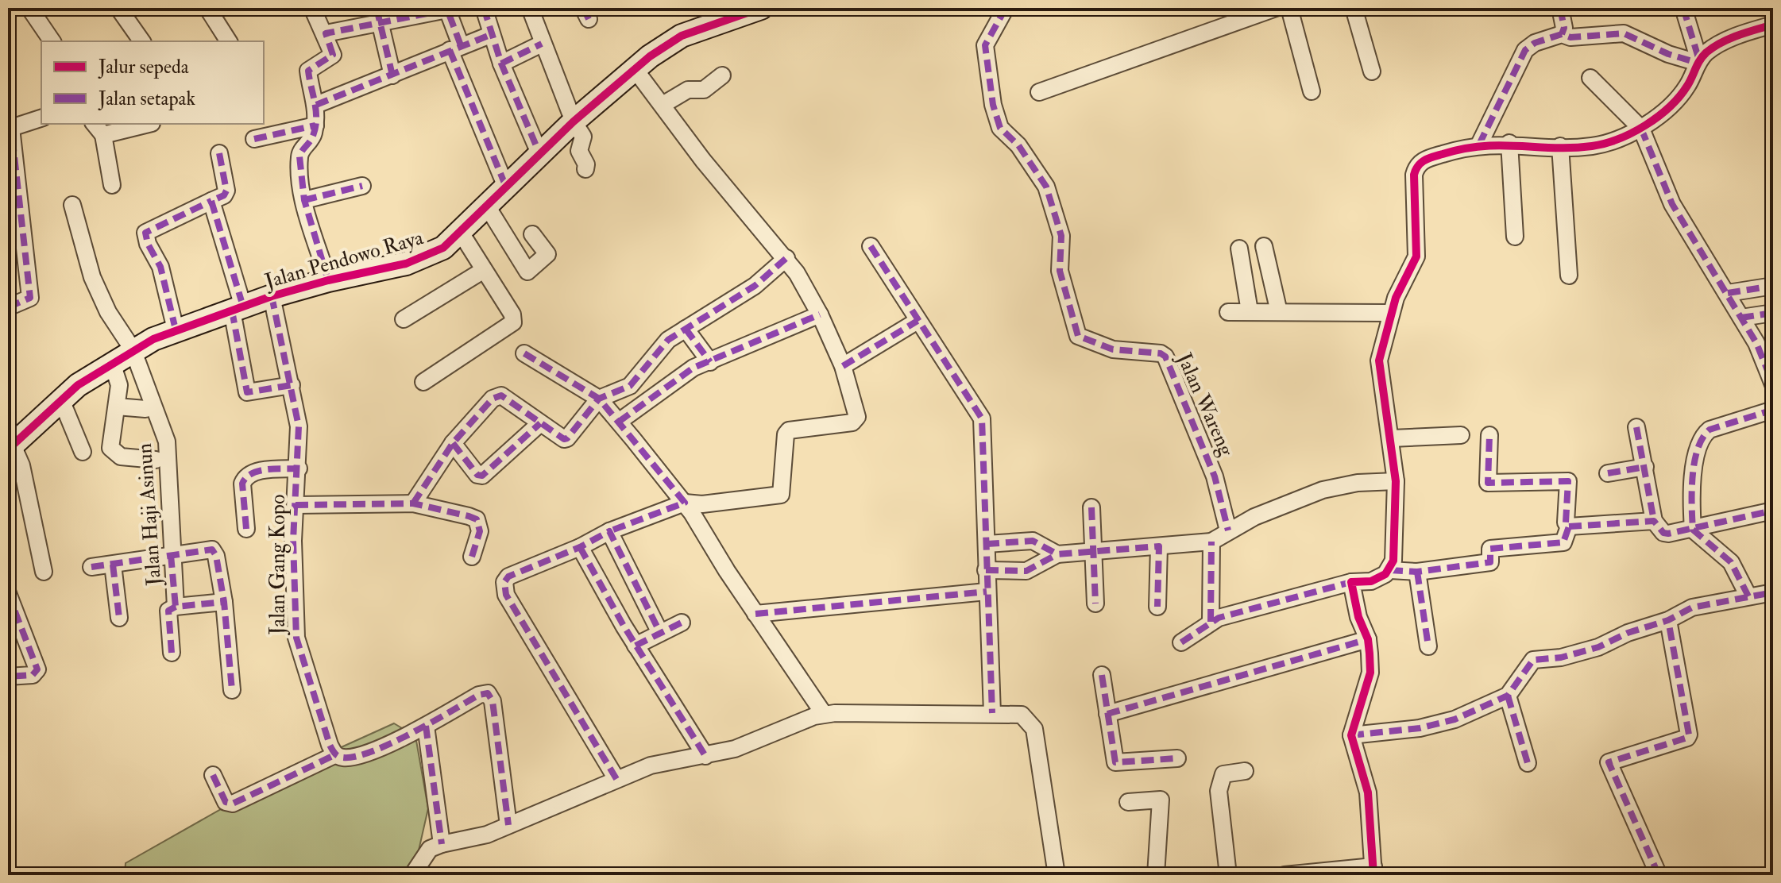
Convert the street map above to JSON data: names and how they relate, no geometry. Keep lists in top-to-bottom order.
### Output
{
  "streets": {
    "street": [
      "Jalan Pendowo Raya",
      "Jalan Wareng",
      "Jalan Haji Asinun",
      "Jalan Gang Kopo"
    ]
  },
  "crossings": [
    ["Jalan Pendowo Raya", "Jalan Haji Asinun"],
    ["Jalan Pendowo Raya", "Jalan Gang Kopo"]
  ],
  "legend": ["Jalur sepeda", "Jalan setapak"]
}
